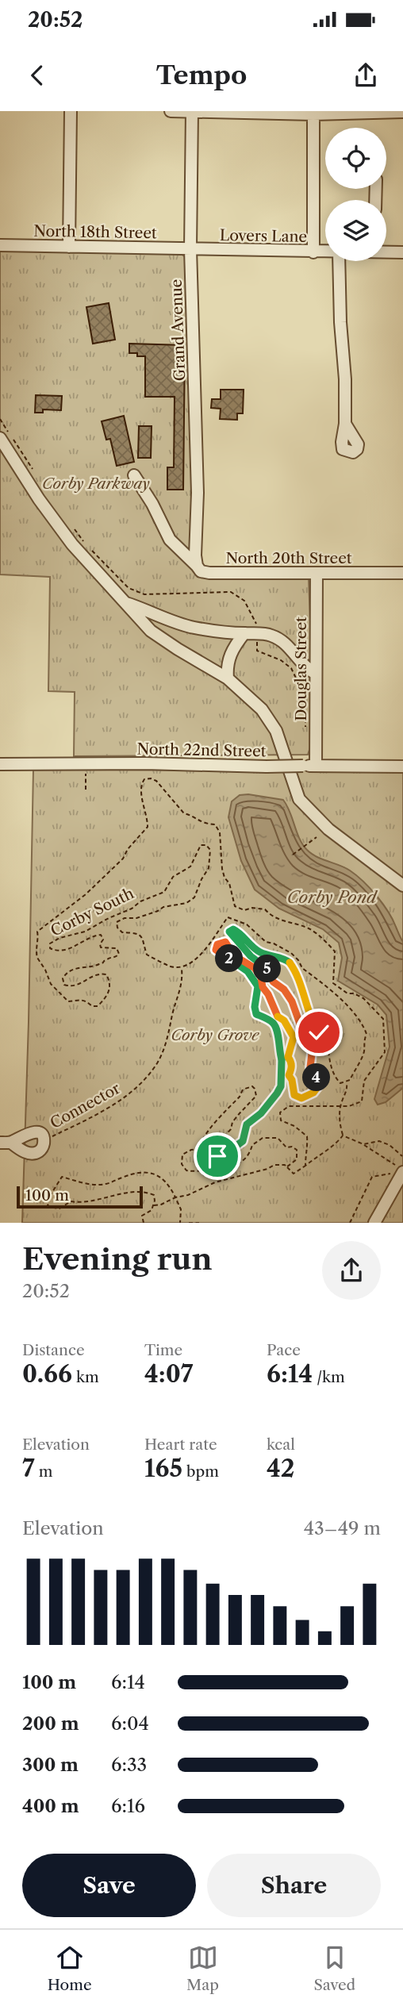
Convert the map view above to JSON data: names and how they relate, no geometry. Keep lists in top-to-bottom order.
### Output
{
  "streets": {
    "street": [
      "North 18th Street",
      "Lovers Lane",
      "Grand Avenue",
      "North 20th Street",
      "Douglas Street",
      "North 22nd Street"
    ],
    "path": ["Corby South", "Connector"]
  },
  "crossings": [
    ["North 18th Street", "Lovers Lane"],
    ["North 18th Street", "Grand Avenue"],
    ["Lovers Lane", "Grand Avenue"],
    ["Grand Avenue", "North 20th Street"],
    ["North 20th Street", "Douglas Street"],
    ["Douglas Street", "North 22nd Street"],
    ["Corby South", "Connector"]
  ],
  "water": ["Corby Pond"],
  "parks": ["Corby Parkway", "Corby Grove"],
  "scale_bar": "100 m",
  "page": {
    "status": "20:52",
    "header": "Tempo",
    "pins": ["2", "5", "4"],
    "scale": "100 m",
    "heading": ["Evening run", "20:52"],
    "stats": [
      ["Distance", "0.66 km"],
      ["Time", "4:07"],
      ["Pace", "6:14 /km"],
      ["Elevation", "7 m"],
      ["Heart rate", "165 bpm"],
      ["kcal", "42"]
    ],
    "chart": ["Elevation", "43–49 m"],
    "list": [
      {
        "name": "100 m",
        "note": "6:14"
      },
      {
        "name": "200 m",
        "note": "6:04"
      },
      {
        "name": "300 m",
        "note": "6:33"
      },
      {
        "name": "400 m",
        "note": "6:16"
      }
    ],
    "buttons": ["Save", "Share"],
    "tabs": ["Home", "Map", "Saved"]
  }
}
